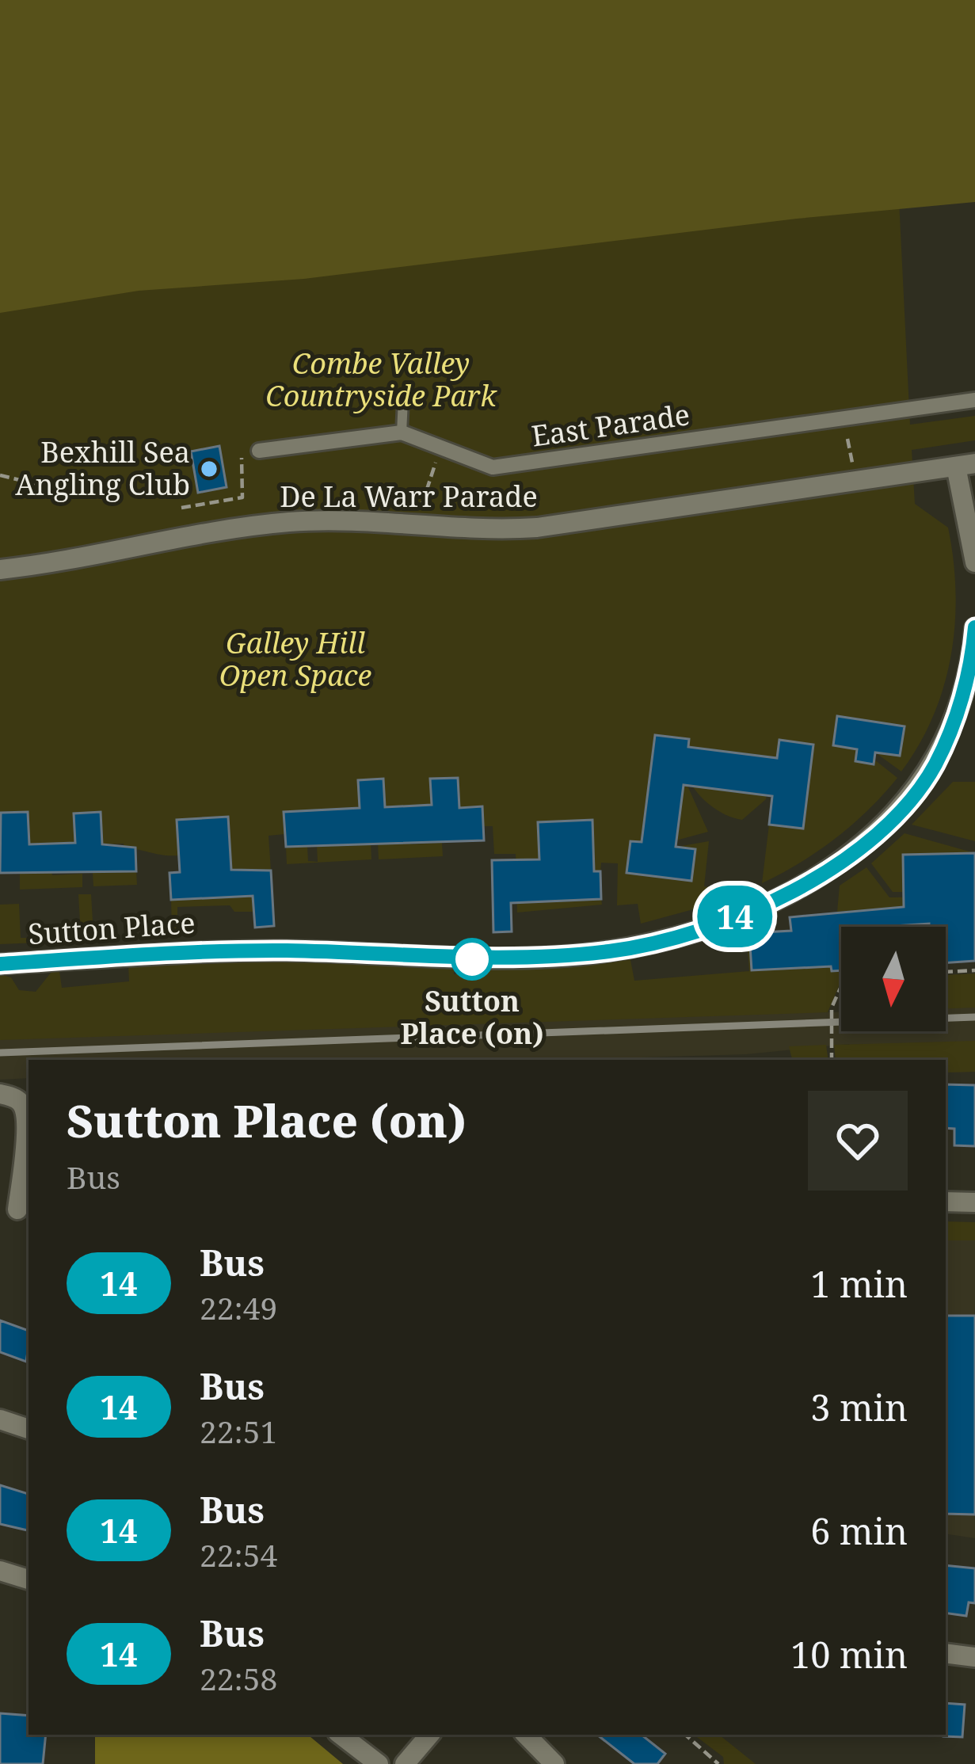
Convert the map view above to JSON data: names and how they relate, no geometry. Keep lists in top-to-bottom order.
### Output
{
  "streets": {
    "street": ["East Parade", "De La Warr Parade", "Sutton Place"]
  },
  "parks": ["Combe Valley Countryside Park", "Galley Hill Open Space"],
  "places": ["Bexhill Sea Angling Club", "Sutton Place (on)"],
  "lines": ["bus line 14"],
  "north": "bottom",
  "page": {
    "on_map": "14",
    "heading": ["Sutton Place (on)", "Bus"],
    "list": [
      {
        "mark": "14",
        "name": "Bus",
        "note": "22:49",
        "value": "1 min"
      },
      {
        "mark": "14",
        "name": "Bus",
        "note": "22:51",
        "value": "3 min"
      },
      {
        "mark": "14",
        "name": "Bus",
        "note": "22:54",
        "value": "6 min"
      },
      {
        "mark": "14",
        "name": "Bus",
        "note": "22:58",
        "value": "10 min"
      }
    ]
  }
}
